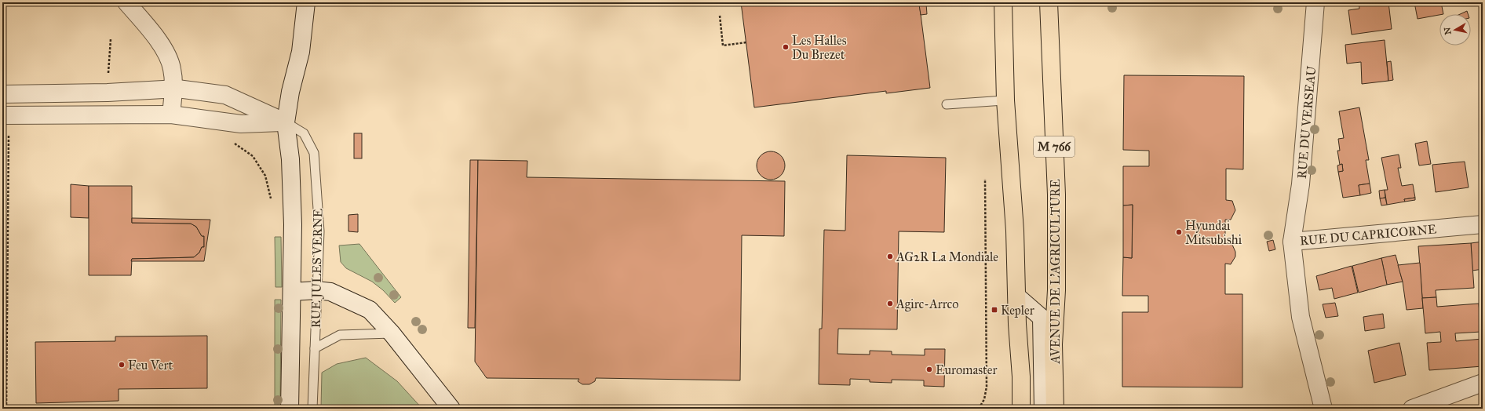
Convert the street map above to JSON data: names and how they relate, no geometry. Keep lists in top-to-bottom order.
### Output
{
  "streets": {
    "main road": ["M 766", "AVENUE DE L'AGRICULTURE"],
    "street": ["RUE DU VERSEAU", "RUE DU CAPRICORNE", "RUE JULES VERNE"]
  },
  "crossings": [
    ["RUE DU VERSEAU", "RUE DU CAPRICORNE"]
  ],
  "places": {
    "other": [
      "Les Halles Du Brezet",
      "Hyundai Mitsubishi",
      "AG2R La Mondiale",
      "Agirc-Arrco",
      "Feu Vert",
      "Euromaster"
    ],
    "transit": ["Kepler"]
  },
  "north": "left"
}
